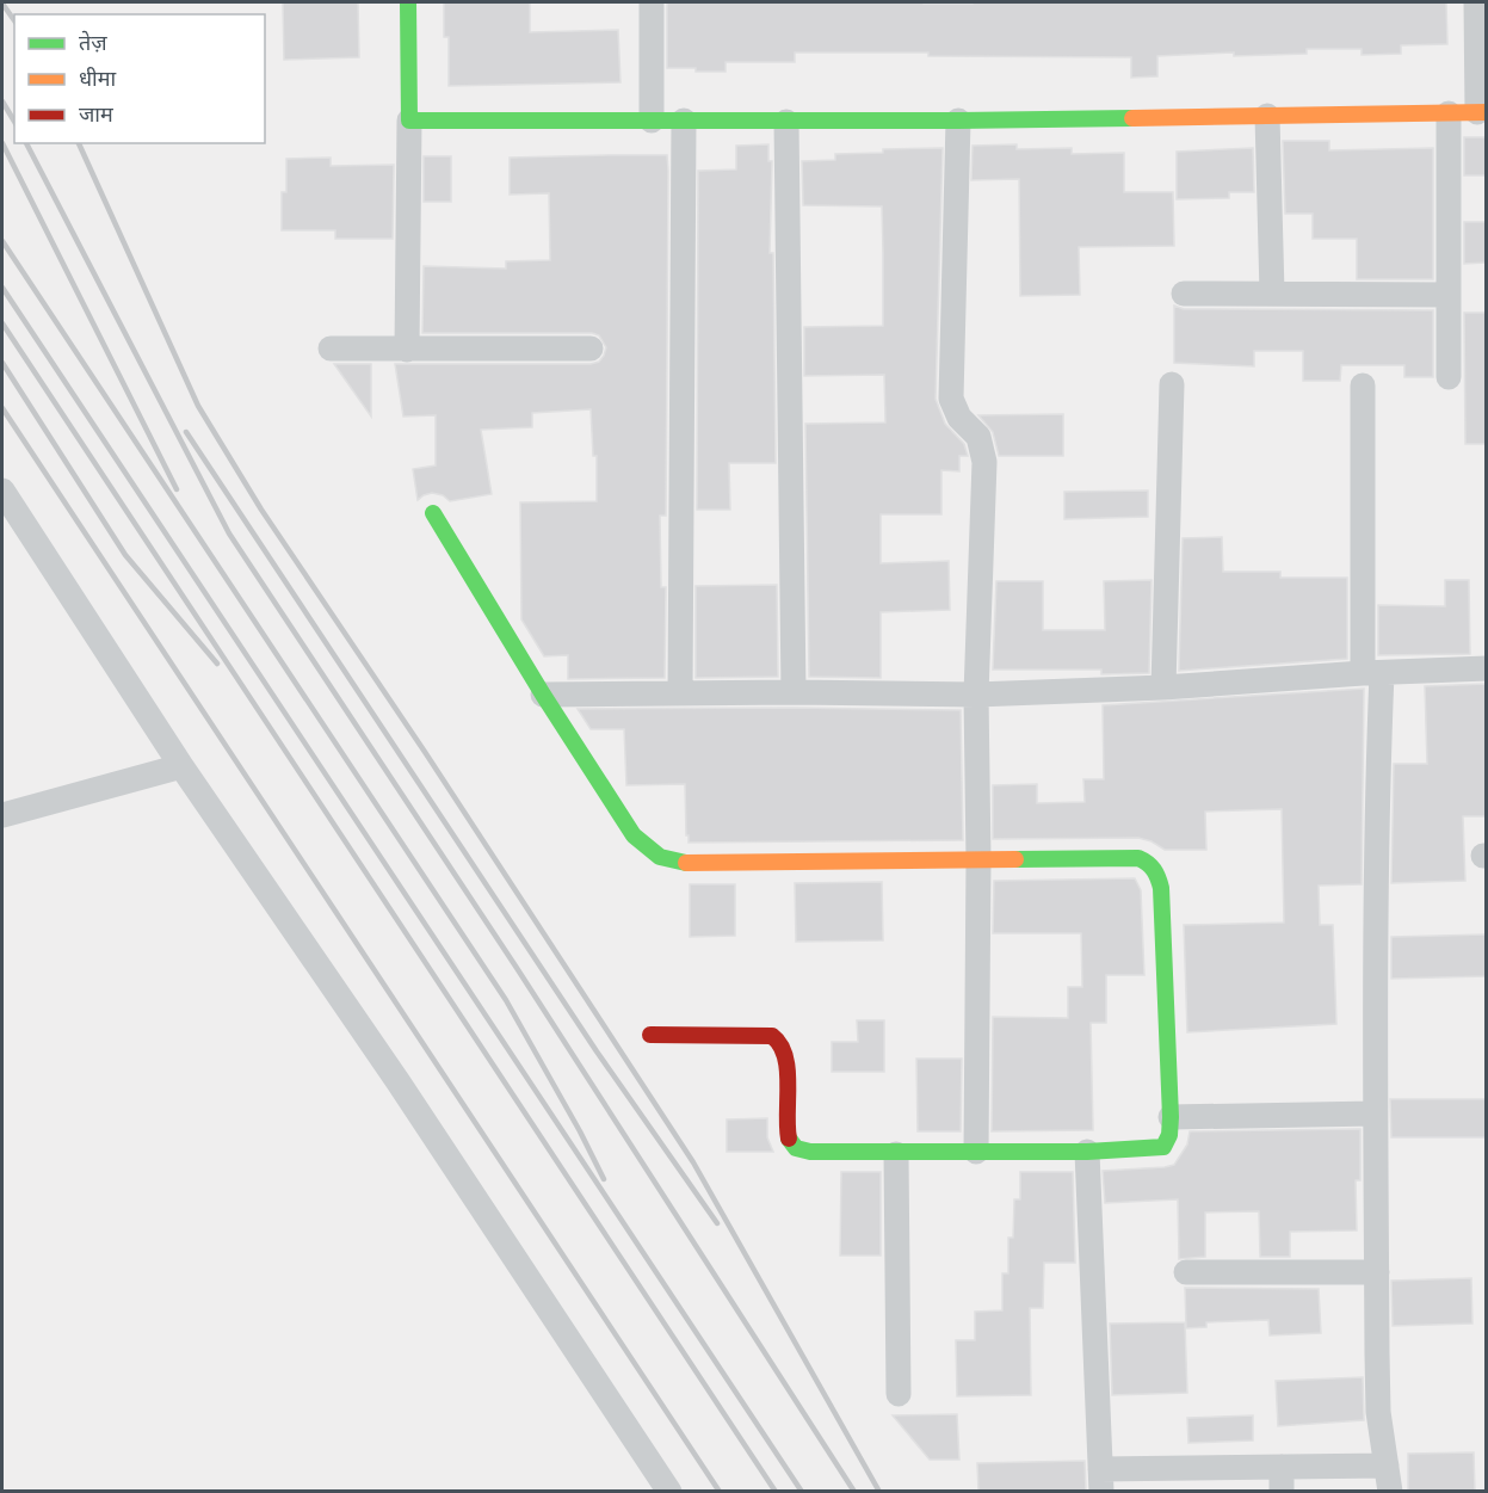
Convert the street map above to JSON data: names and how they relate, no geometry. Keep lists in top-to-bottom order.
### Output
{
  "legend": ["तेज़", "धीमा", "जाम"]
}
